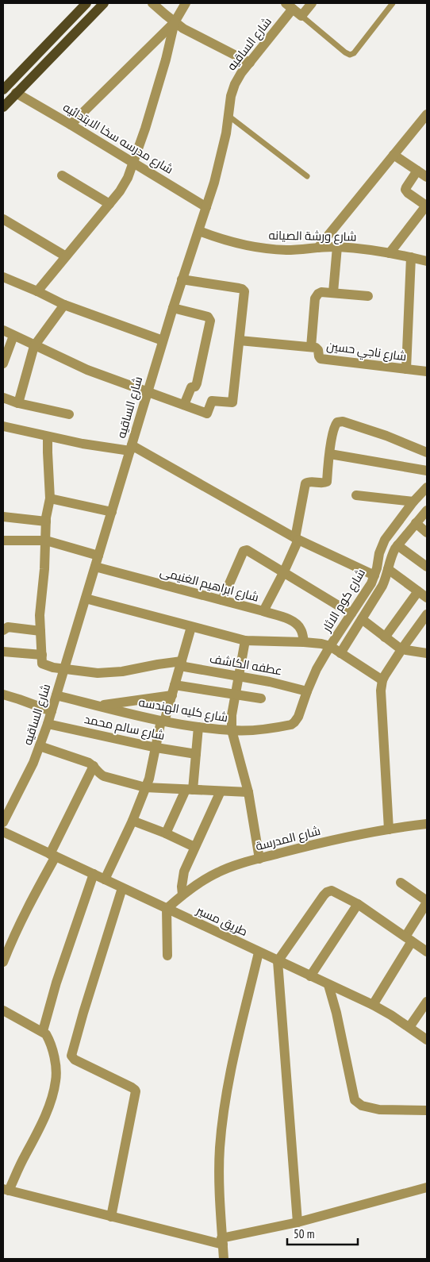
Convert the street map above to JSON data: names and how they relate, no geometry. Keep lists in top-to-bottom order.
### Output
{
  "streets": {
    "street": [
      "شارع الساقيه",
      "شارع مدرسه سخا الابتدائيه",
      "شارع ورشة الصيانه",
      "شارع ناجي حسين",
      "شارع ابراهيم الغنيمى",
      "شارع كوم الاثار",
      "عطفه الكاشف",
      "شارع كليه الهندسه",
      "شارع سالم محمد",
      "شارع المدرسة",
      "طريق مسير"
    ]
  },
  "crossings": [
    ["شارع الساقيه", "شارع مدرسه سخا الابتدائيه"],
    ["شارع الساقيه", "شارع ورشة الصيانه"],
    ["شارع الساقيه", "شارع ابراهيم الغنيمى"],
    ["شارع الساقيه", "عطفه الكاشف"],
    ["شارع الساقيه", "شارع كليه الهندسه"],
    ["شارع الساقيه", "شارع سالم محمد"],
    ["شارع كوم الاثار", "شارع كليه الهندسه"],
    ["عطفه الكاشف", "شارع كليه الهندسه"],
    ["شارع المدرسة", "طريق مسير"]
  ],
  "scale_bar": "50 m"
}
